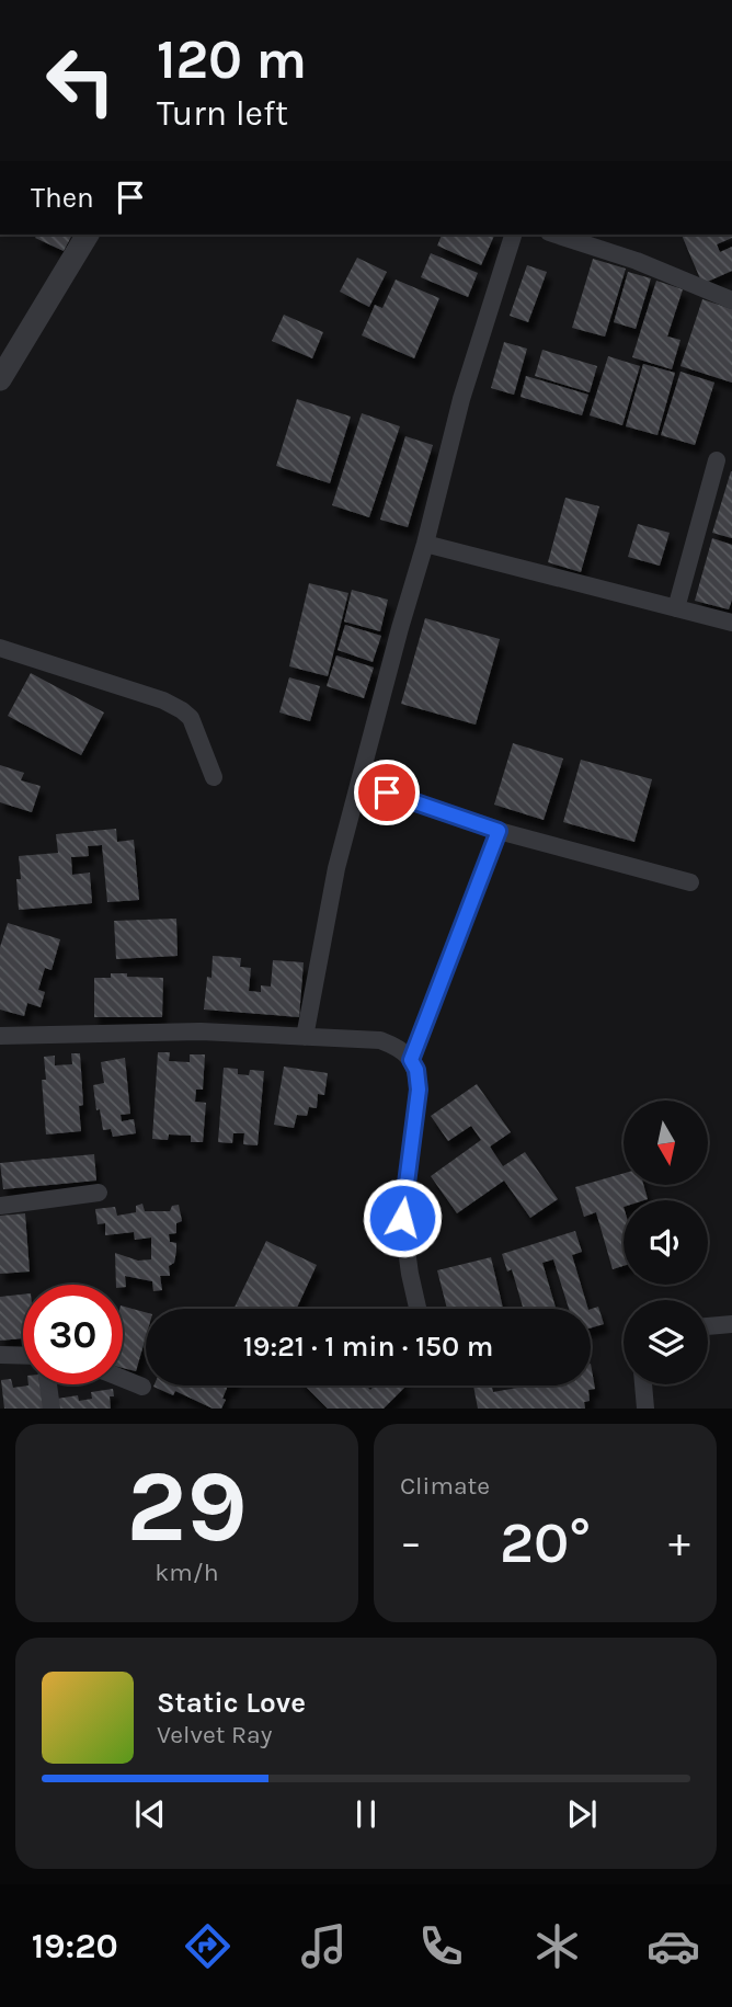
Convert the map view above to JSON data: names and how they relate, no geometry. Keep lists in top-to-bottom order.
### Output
{
  "north": "bottom",
  "page": {
    "turn": ["120 m", "Turn left"],
    "then": "Then",
    "limit": "30",
    "trip": "19:21 · 1 min · 150 m",
    "tile": [
      ["29", "km/h"],
      "Climate"
    ],
    "heat": ["−", "20°", "+"],
    "song": ["Static Love", "Velvet Ray"],
    "tabs": "19:20"
  }
}
